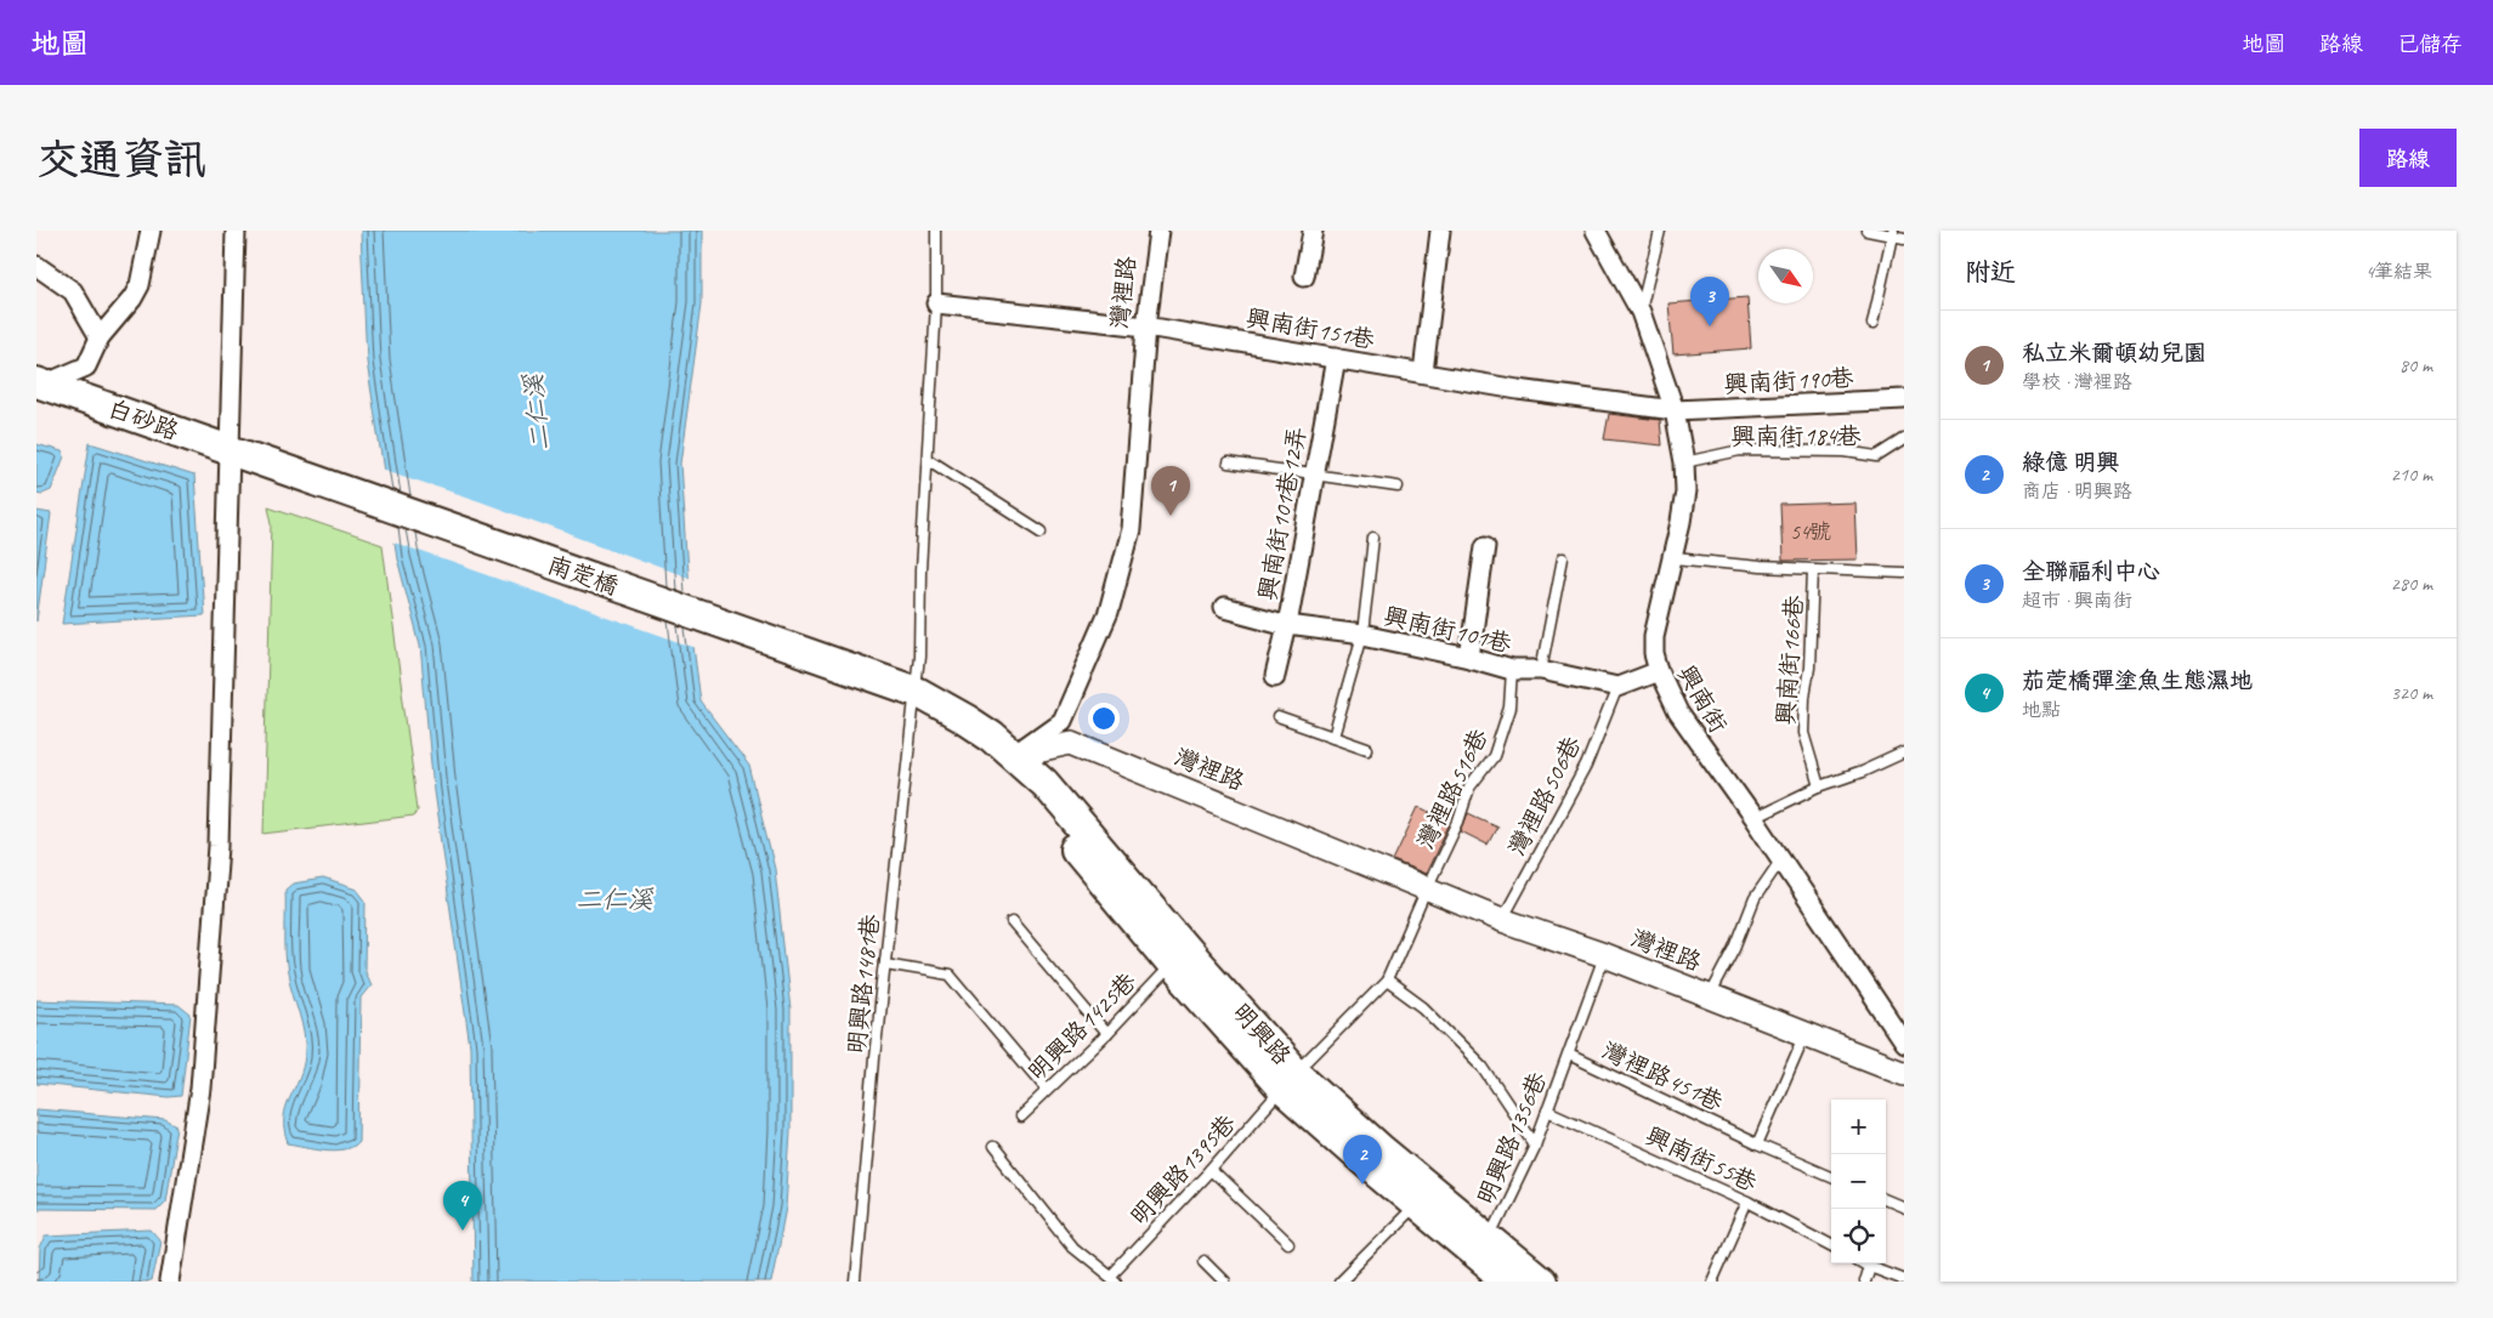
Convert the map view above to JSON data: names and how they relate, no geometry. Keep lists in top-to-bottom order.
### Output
{
  "streets": {
    "main road": ["白砂路", "南萣橋", "明興路"],
    "street": [
      "灣裡路",
      "興南街151巷",
      "興南街190巷",
      "興南街101巷12弄",
      "興南街101巷",
      "興南街"
    ],
    "lane": [
      "興南街184巷",
      "興南街166巷",
      "灣裡路516巷",
      "灣裡路506巷",
      "明興路1481巷",
      "明興路1425巷",
      "灣裡路451巷",
      "明興路1356巷",
      "興南街55巷",
      "明興路1395巷"
    ]
  },
  "crossings": [
    ["灣裡路", "興南街151巷"],
    ["灣裡路", "灣裡路516巷"],
    ["灣裡路", "灣裡路506巷"],
    ["灣裡路", "明興路"],
    ["灣裡路", "灣裡路451巷"],
    ["興南街151巷", "興南街190巷"],
    ["興南街151巷", "興南街101巷12弄"],
    ["興南街151巷", "興南街"],
    ["興南街190巷", "興南街"],
    ["白砂路", "南萣橋"],
    ["興南街184巷", "興南街"],
    ["興南街101巷12弄", "興南街101巷"],
    ["南萣橋", "明興路1481巷"],
    ["南萣橋", "明興路"],
    ["興南街101巷", "灣裡路516巷"],
    ["興南街101巷", "灣裡路506巷"],
    ["興南街166巷", "興南街"],
    ["灣裡路516巷", "明興路1395巷"],
    ["明興路1481巷", "明興路"],
    ["明興路1425巷", "明興路"],
    ["明興路", "明興路1356巷"],
    ["明興路", "明興路1395巷"],
    ["灣裡路451巷", "明興路1356巷"],
    ["明興路1356巷", "興南街55巷"]
  ],
  "water": ["二仁溪"],
  "house_numbers": ["54號"],
  "north": "bottom right",
  "page": {
    "header": "地圖",
    "nav": ["地圖", "路線", "已儲存"],
    "buttons": "路線",
    "title": "交通資訊",
    "heading": ["附近", "4筆結果"],
    "pins": [
      "3",
      "1",
      "2",
      "4"
    ],
    "list": [
      {
        "mark": "1",
        "name": "私立米爾頓幼兒園",
        "note": "學校 · 灣裡路",
        "value": "80 m"
      },
      {
        "mark": "2",
        "name": "綠億 明興",
        "note": "商店 · 明興路",
        "value": "210 m"
      },
      {
        "mark": "3",
        "name": "全聯福利中心",
        "note": "超市 · 興南街",
        "value": "280 m"
      },
      {
        "mark": "4",
        "name": "茄萣橋彈塗魚生態濕地",
        "note": "地點",
        "value": "320 m"
      }
    ],
    "map_buttons": ["+", "−"]
  }
}
